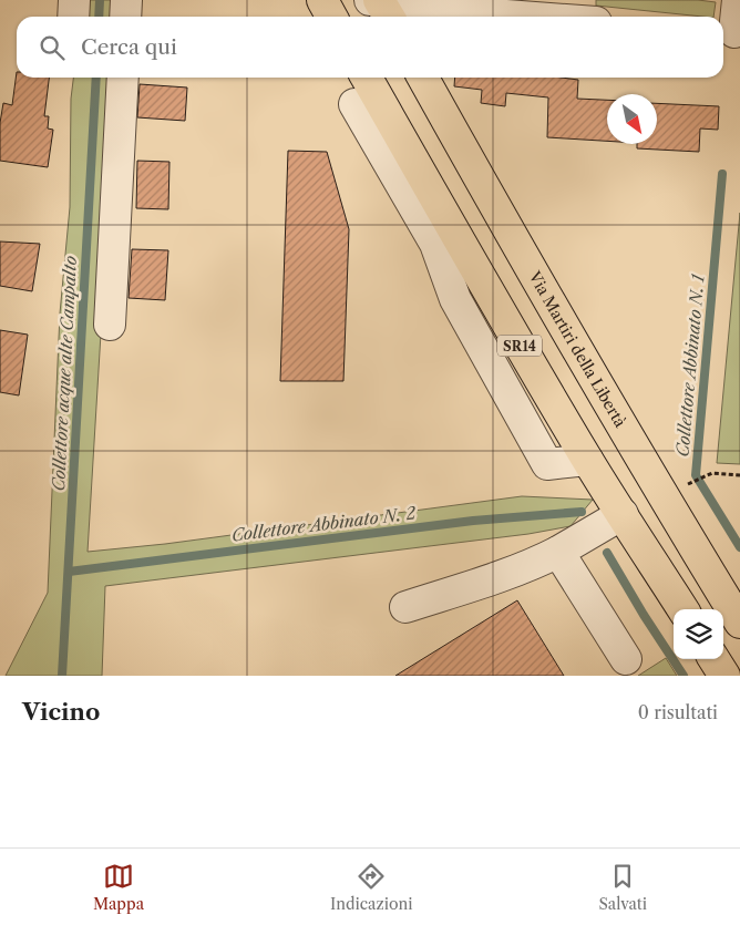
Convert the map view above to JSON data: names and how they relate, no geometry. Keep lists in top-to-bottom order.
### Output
{
  "streets": {
    "main road": ["SR14", "Via Martiri della Libertà"]
  },
  "water": ["Collettore Abbinato N. 1", "Collettore acque alte Campalto", "Collettore Abbinato N. 2"],
  "north": "bottom right",
  "page": {
    "search": "Cerca qui",
    "heading": ["Vicino", "0 risultati"],
    "nav": ["Mappa", "Indicazioni", "Salvati"]
  }
}
